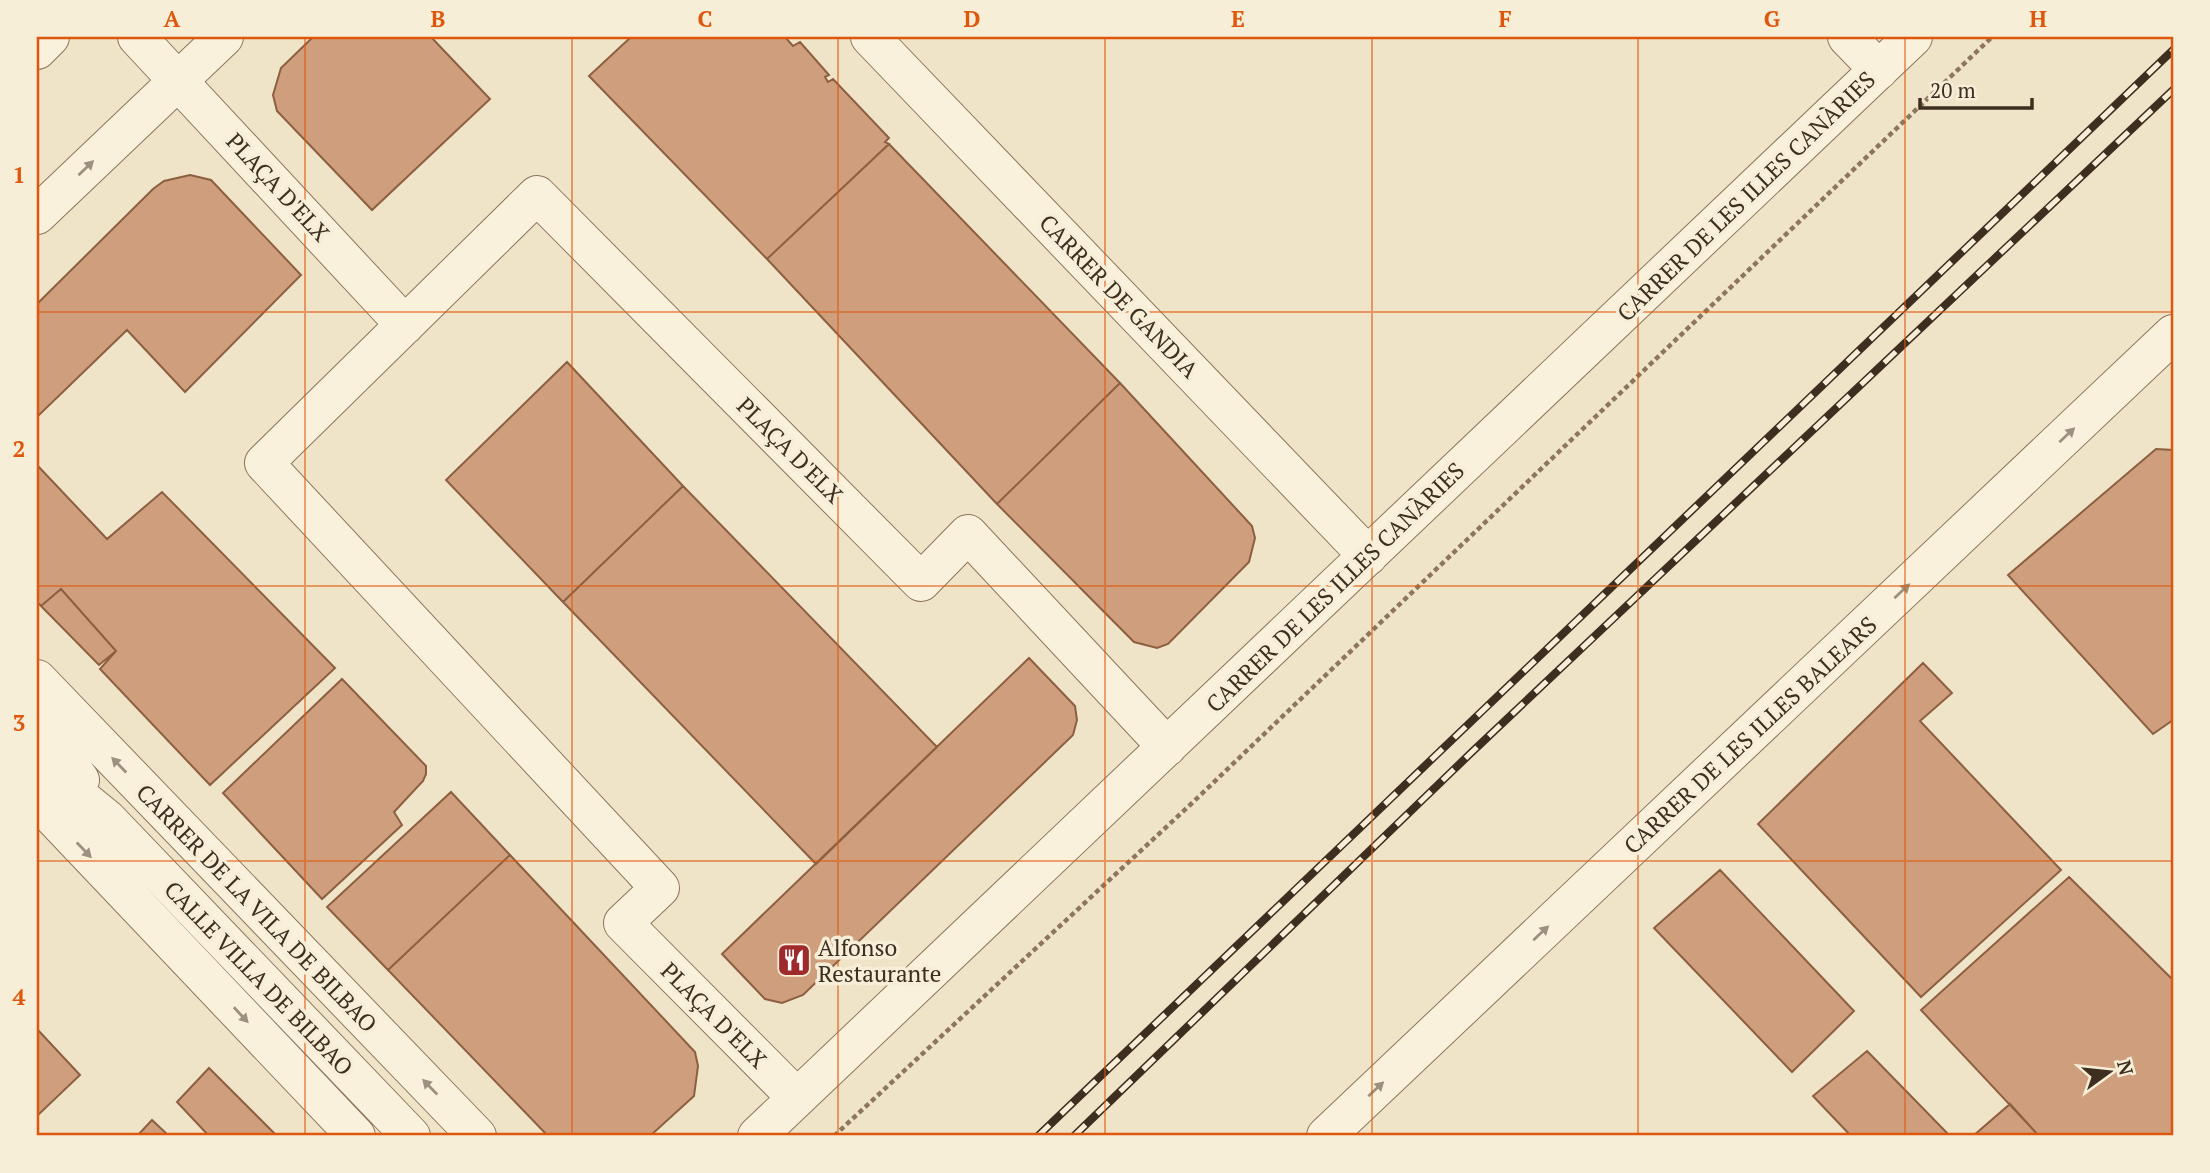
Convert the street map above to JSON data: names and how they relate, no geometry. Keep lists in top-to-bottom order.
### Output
{
  "streets": {
    "street": [
      "PLAÇA D'ELX",
      "CARRER DE LES ILLES CANÀRIES",
      "CARRER DE GANDIA",
      "CARRER DE LES ILLES BALEARS",
      "CARRER DE LA VILA DE BILBAO",
      "CALLE VILLA DE BILBAO"
    ]
  },
  "crossings": [
    ["PLAÇA D'ELX", "CARRER DE LES ILLES CANÀRIES"],
    ["CARRER DE LES ILLES CANÀRIES", "CARRER DE GANDIA"]
  ],
  "one_way": ["CARRER DE LES ILLES BALEARS"],
  "places": {
    "restaurant": ["Alfonso Restaurante"]
  },
  "scale_bar": "20 m",
  "north": "right",
  "grid": {
    "columns": [
      "A",
      "B",
      "C",
      "D",
      "E",
      "F",
      "G",
      "H"
    ],
    "rows": [
      "1",
      "2",
      "3",
      "4"
    ]
  }
}
